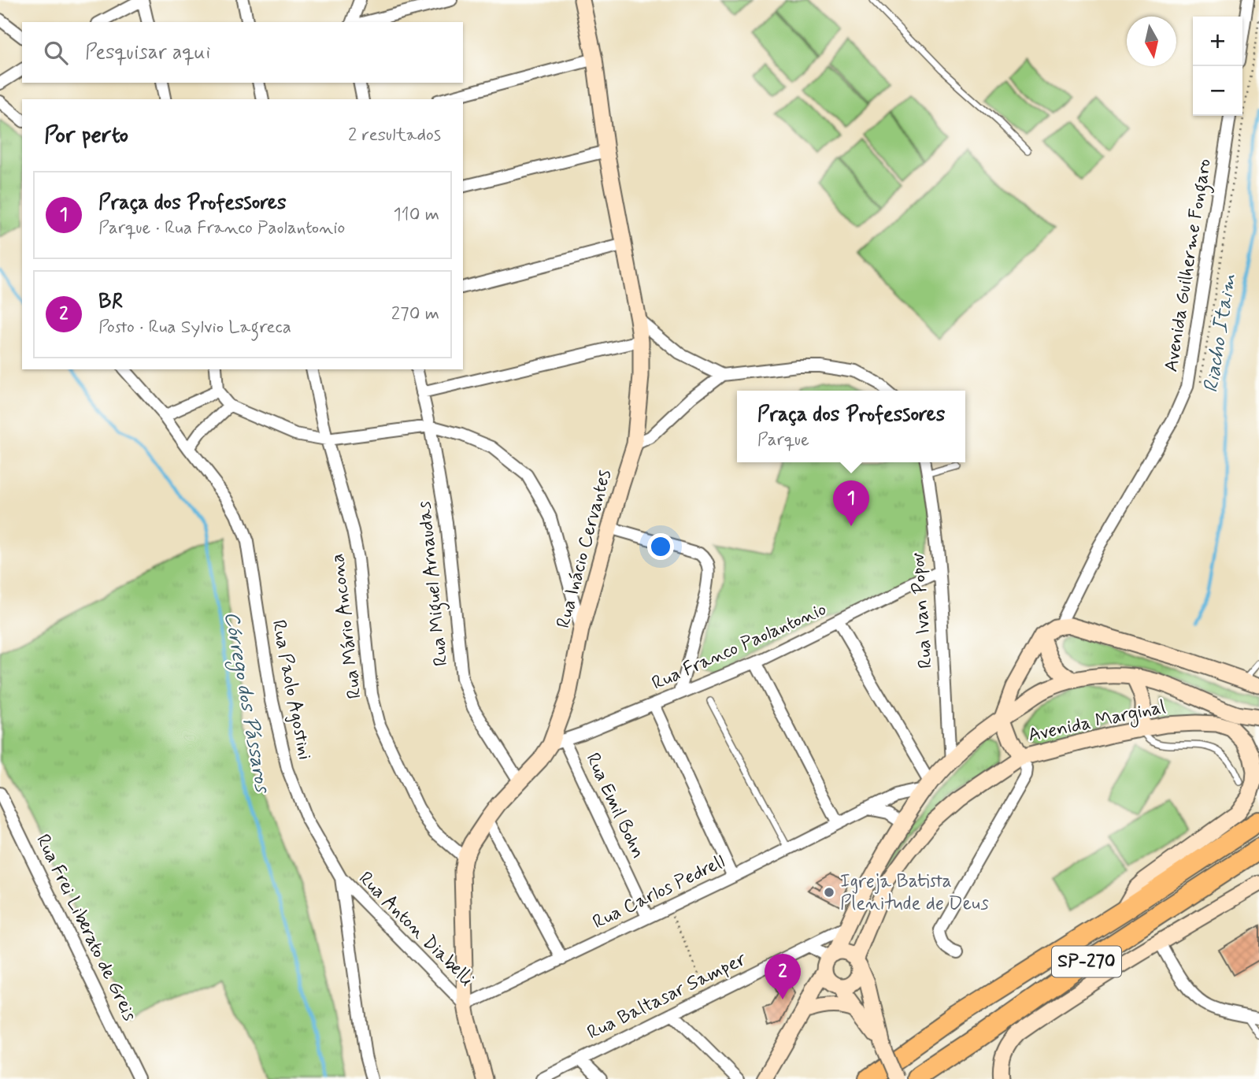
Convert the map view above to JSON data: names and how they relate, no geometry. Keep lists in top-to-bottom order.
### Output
{
  "streets": {
    "highway": ["SP-270"],
    "main road": ["Rua Inácio Cervantes", "Avenida Marginal"],
    "street": [
      "Avenida Guilherme Fongaro",
      "Rua Miguel Arnaudas",
      "Rua Ivan Popov",
      "Rua Mário Ancona",
      "Rua Franco Paolantonio",
      "Rua Paolo Agostini",
      "Rua Emil Bohn",
      "Rua Carlos Pedrell",
      "Rua Frei Liberato de Greis",
      "Rua Anton Diabelli",
      "Rua Baltasar Samper"
    ]
  },
  "crossings": [
    ["Rua Inácio Cervantes", "Rua Miguel Arnaudas"],
    ["Rua Inácio Cervantes", "Rua Mário Ancona"],
    ["Rua Inácio Cervantes", "Rua Franco Paolantonio"],
    ["Rua Inácio Cervantes", "Rua Emil Bohn"],
    ["Rua Inácio Cervantes", "Rua Carlos Pedrell"],
    ["Rua Inácio Cervantes", "Rua Anton Diabelli"],
    ["Rua Ivan Popov", "Rua Franco Paolantonio"],
    ["Rua Ivan Popov", "Avenida Marginal"],
    ["Rua Franco Paolantonio", "Rua Emil Bohn"],
    ["Rua Paolo Agostini", "Rua Anton Diabelli"],
    ["Avenida Marginal", "Rua Carlos Pedrell"],
    ["Avenida Marginal", "SP-270"],
    ["Avenida Marginal", "Rua Baltasar Samper"],
    ["Rua Emil Bohn", "Rua Carlos Pedrell"],
    ["Rua Carlos Pedrell", "Rua Anton Diabelli"]
  ],
  "water": ["Riacho Itaim", "Córrego dos Pássaros"],
  "places": ["Igreja Batista Plenitude de Deus"],
  "north": "bottom",
  "page": {
    "map_buttons": ["+", "−"],
    "search": "Pesquisar aqui",
    "heading": ["Por perto", "2 resultados"],
    "list": [
      {
        "mark": "1",
        "name": "Praça dos Professores",
        "note": "Parque · Rua Franco Paolantonio",
        "value": "110 m"
      },
      {
        "mark": "2",
        "name": "BR",
        "note": "Posto · Rua Sylvio Lagreca",
        "value": "270 m"
      }
    ],
    "popup": ["Praça dos Professores", "Parque"],
    "pins": ["1", "2"]
  }
}
